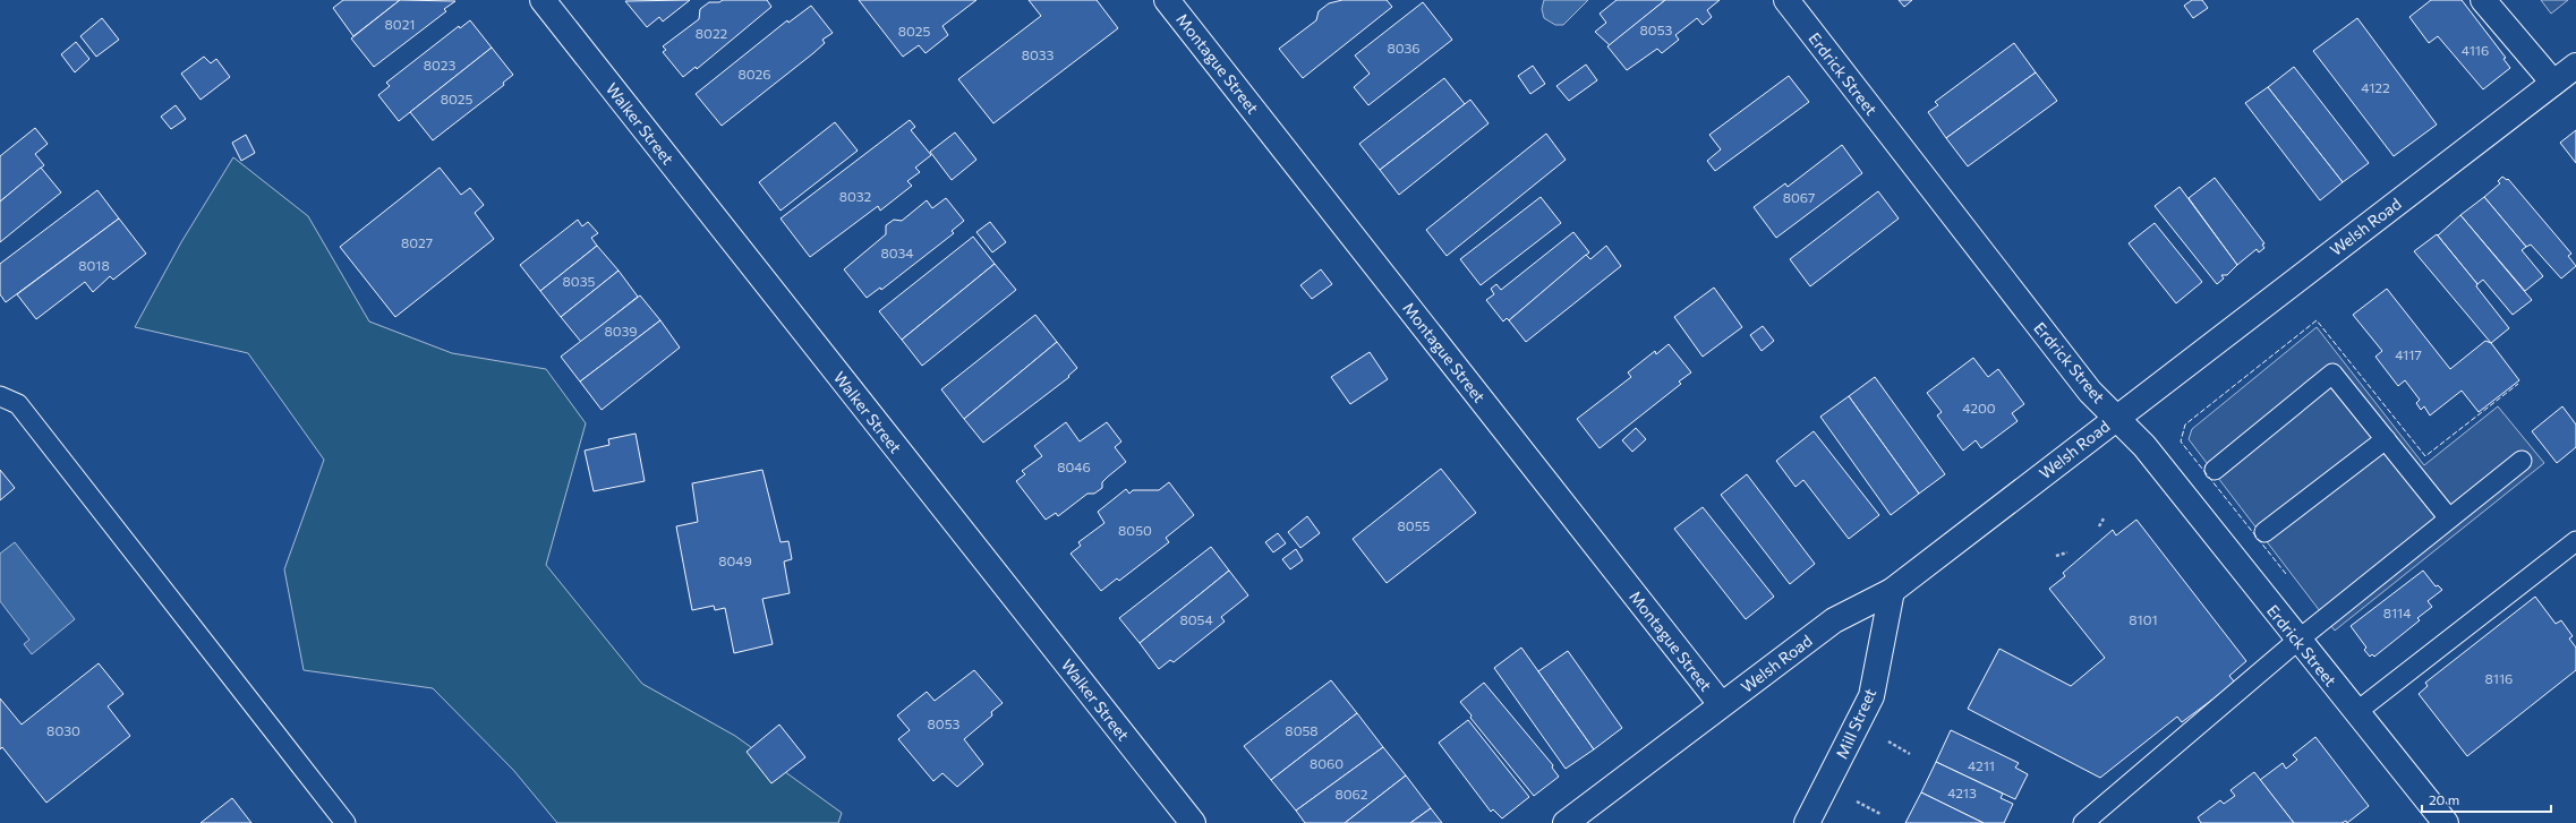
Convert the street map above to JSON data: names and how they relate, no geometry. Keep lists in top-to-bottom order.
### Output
{
  "streets": {
    "street": [
      "Montague Street",
      "Erdrick Street",
      "Walker Street",
      "Welsh Road",
      "Mill Street"
    ]
  },
  "crossings": [
    ["Montague Street", "Welsh Road"],
    ["Erdrick Street", "Welsh Road"],
    ["Welsh Road", "Mill Street"]
  ],
  "house_numbers": [
    "8021",
    "8053",
    "8025",
    "8022",
    "8036",
    "4116",
    "8033",
    "8023",
    "8026",
    "4122",
    "8025",
    "8032",
    "8067",
    "8027",
    "8034",
    "8018",
    "8035",
    "8039",
    "4117",
    "4200",
    "8046",
    "8055",
    "8050",
    "8049",
    "8114",
    "8054",
    "8101",
    "8116",
    "8053",
    "8030",
    "8058",
    "8060",
    "4211",
    "4213",
    "8062"
  ],
  "scale_bar": "20 m"
}
